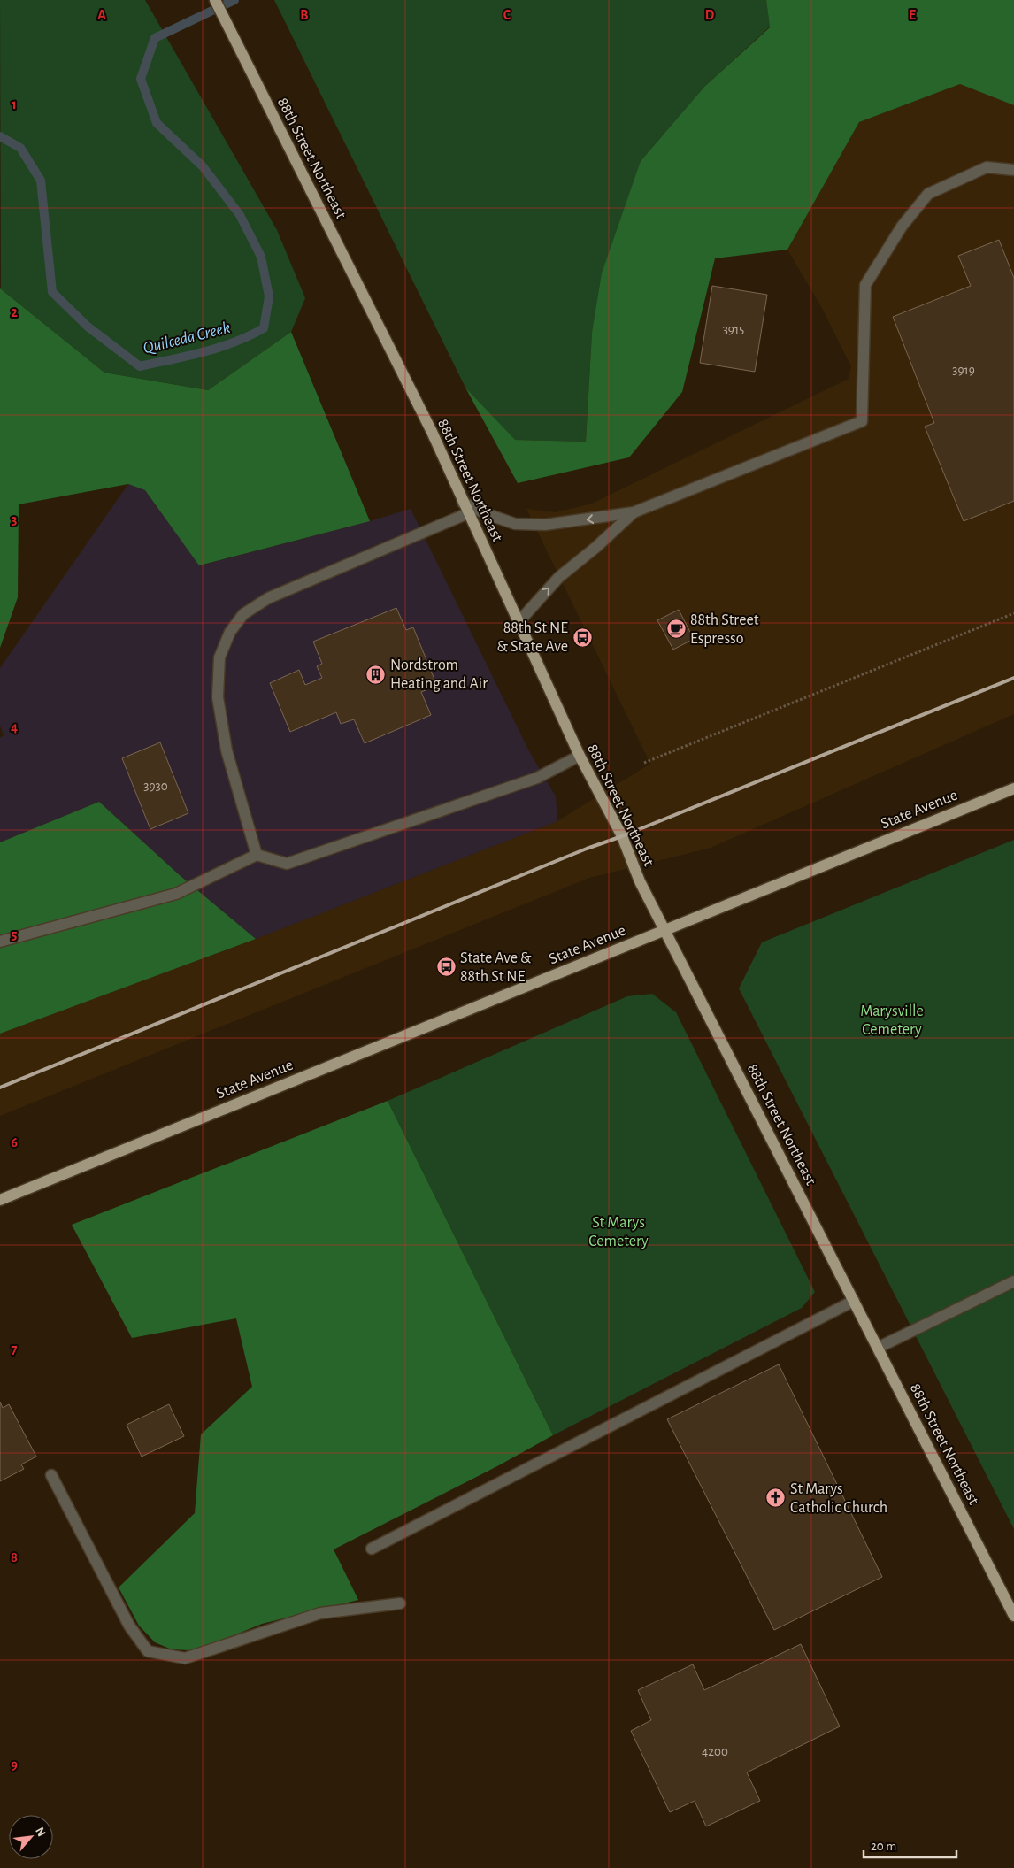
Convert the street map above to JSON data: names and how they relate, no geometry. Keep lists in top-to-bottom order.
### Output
{
  "streets": {
    "main road": ["88th Street Northeast", "State Avenue"]
  },
  "crossings": [
    ["88th Street Northeast", "State Avenue"]
  ],
  "water": ["Quilceda Creek"],
  "parks": ["Marysville Cemetery", "St Marys Cemetery"],
  "places": {
    "cafe": ["88th Street Espresso"],
    "bus stop": ["88th St NE & State Ave", "State Ave & 88th St NE"],
    "building": ["Nordstrom Heating and Air"],
    "church": ["St Marys Catholic Church"]
  },
  "house_numbers": [
    "3915",
    "3919",
    "3930",
    "4200"
  ],
  "scale_bar": "20 m",
  "north": "top right",
  "grid": {
    "columns": [
      "A",
      "B",
      "C",
      "D",
      "E"
    ],
    "rows": [
      "1",
      "2",
      "3",
      "4",
      "5",
      "6",
      "7",
      "8",
      "9"
    ]
  }
}
